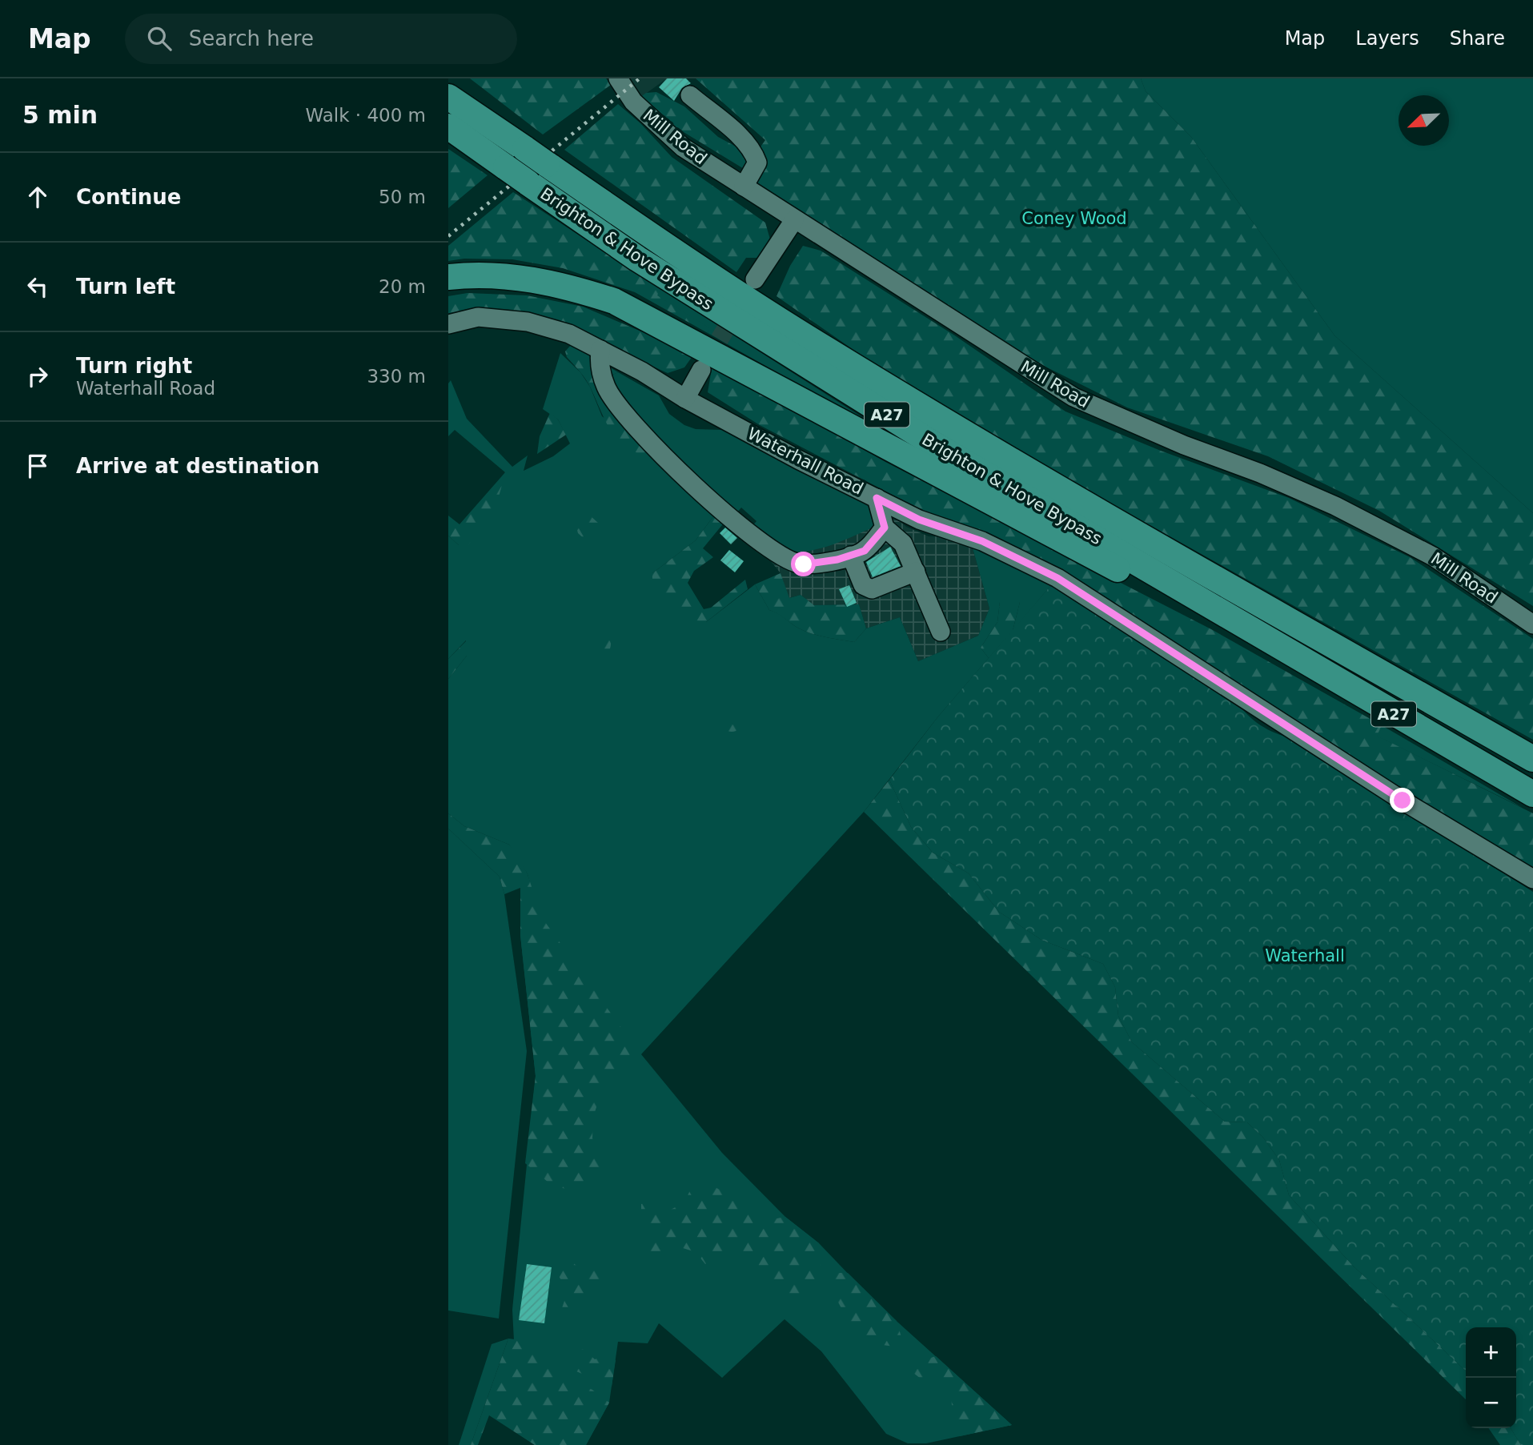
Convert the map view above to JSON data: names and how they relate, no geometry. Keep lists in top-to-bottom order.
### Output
{
  "streets": {
    "highway": ["Brighton & Hove Bypass", "A27"],
    "street": ["Mill Road", "Waterhall Road"]
  },
  "crossings": [
    ["Brighton & Hove Bypass", "A27"]
  ],
  "parks": ["Coney Wood", "Waterhall"],
  "north": "bottom left",
  "page": {
    "header": "Map",
    "search": "Search here",
    "nav": ["Map", "Layers", "Share"],
    "heading": ["5 min", "Walk · 400 m"],
    "list": [
      ["Continue", "50 m"],
      ["Turn left", "20 m"],
      ["Turn right", "Waterhall Road", "330 m"],
      "Arrive at destination"
    ],
    "map_buttons": ["+", "−"]
  }
}
